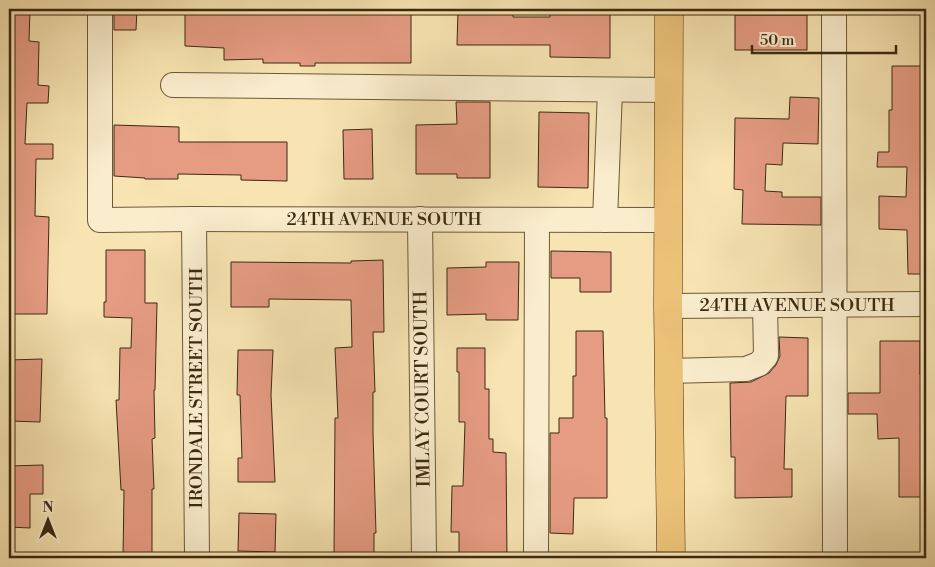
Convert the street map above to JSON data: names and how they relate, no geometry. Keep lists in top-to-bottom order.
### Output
{
  "streets": {
    "street": ["24TH AVENUE SOUTH", "IRONDALE STREET SOUTH", "IMLAY COURT SOUTH"]
  },
  "crossings": [
    ["24TH AVENUE SOUTH", "IRONDALE STREET SOUTH"],
    ["24TH AVENUE SOUTH", "IMLAY COURT SOUTH"]
  ],
  "scale_bar": "50 m",
  "north": "top"
}
